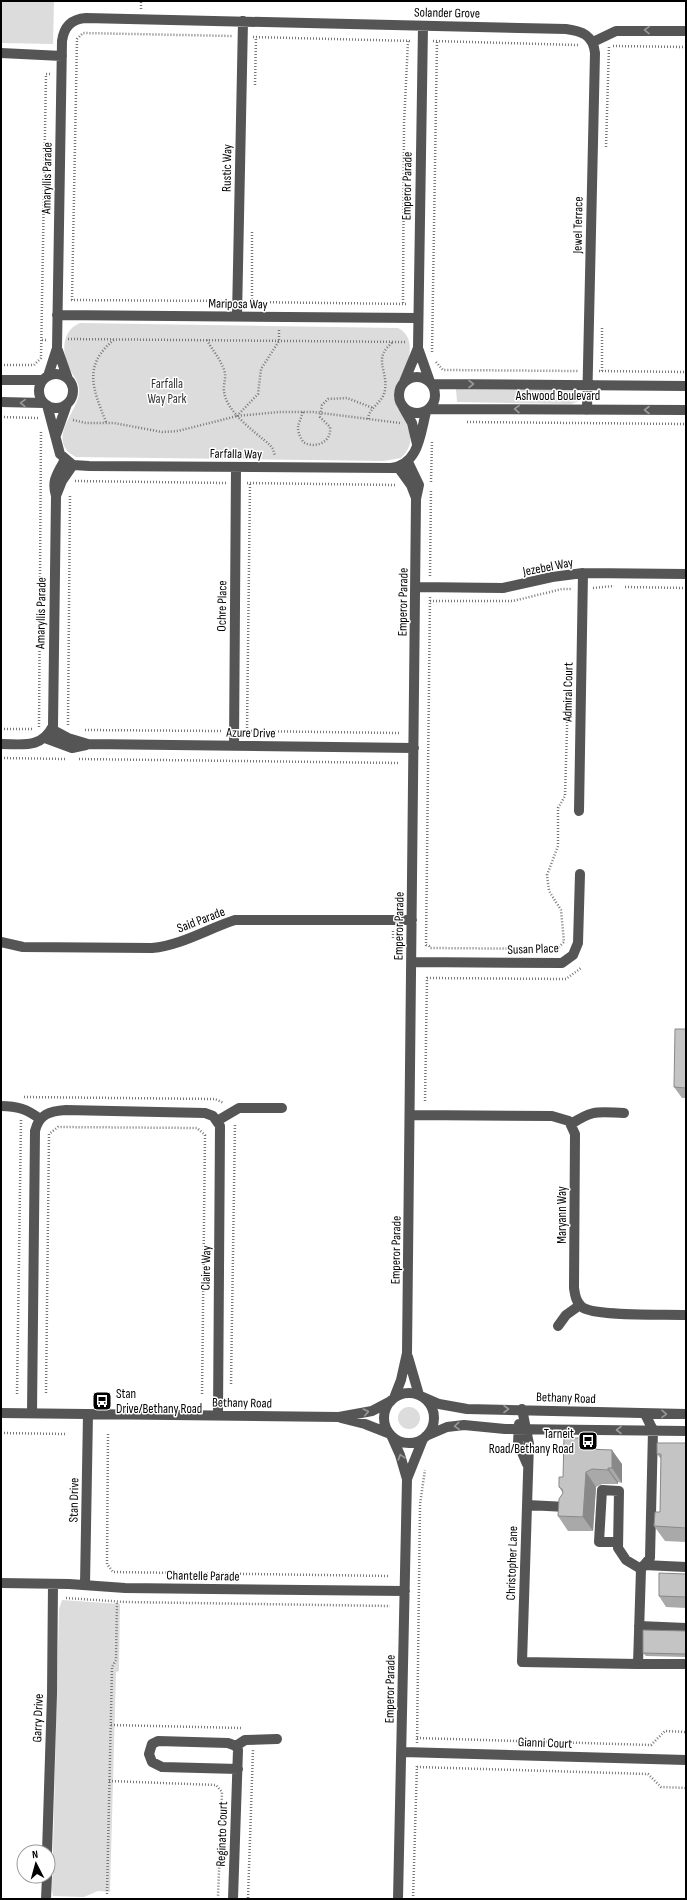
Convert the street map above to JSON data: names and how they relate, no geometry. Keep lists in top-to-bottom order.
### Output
{
  "streets": {
    "street": [
      "Solander Grove",
      "Rustic Way",
      "Amaryllis Parade",
      "Emperor Parade",
      "Jewel Terrace",
      "Mariposa Way",
      "Ashwood Boulevard",
      "Farfalla Way",
      "Jezebel Way",
      "Ochre Place",
      "Admiral Court",
      "Azure Drive",
      "Said Parade",
      "Susan Place",
      "Maryann Way",
      "Claire Way",
      "Bethany Road",
      "Stan Drive",
      "Christopher Lane",
      "Chantelle Parade",
      "Garry Drive",
      "Gianni Court",
      "Reginato Court"
    ]
  },
  "crossings": [
    ["Solander Grove", "Rustic Way"],
    ["Solander Grove", "Amaryllis Parade"],
    ["Solander Grove", "Emperor Parade"],
    ["Solander Grove", "Jewel Terrace"],
    ["Rustic Way", "Mariposa Way"],
    ["Amaryllis Parade", "Mariposa Way"],
    ["Amaryllis Parade", "Farfalla Way"],
    ["Amaryllis Parade", "Azure Drive"],
    ["Emperor Parade", "Mariposa Way"],
    ["Emperor Parade", "Ashwood Boulevard"],
    ["Emperor Parade", "Farfalla Way"],
    ["Emperor Parade", "Jezebel Way"],
    ["Emperor Parade", "Azure Drive"],
    ["Emperor Parade", "Said Parade"],
    ["Emperor Parade", "Susan Place"],
    ["Emperor Parade", "Bethany Road"],
    ["Emperor Parade", "Chantelle Parade"],
    ["Emperor Parade", "Gianni Court"],
    ["Jewel Terrace", "Ashwood Boulevard"],
    ["Farfalla Way", "Ochre Place"],
    ["Jezebel Way", "Admiral Court"],
    ["Ochre Place", "Azure Drive"],
    ["Claire Way", "Bethany Road"],
    ["Bethany Road", "Stan Drive"],
    ["Bethany Road", "Christopher Lane"],
    ["Stan Drive", "Chantelle Parade"],
    ["Chantelle Parade", "Garry Drive"]
  ],
  "parks": ["Farfalla Way Park"],
  "places": {
    "bus stop": ["Stan Drive/Bethany Road", "Tarneit Road/Bethany Road"]
  },
  "north": "top"
}
